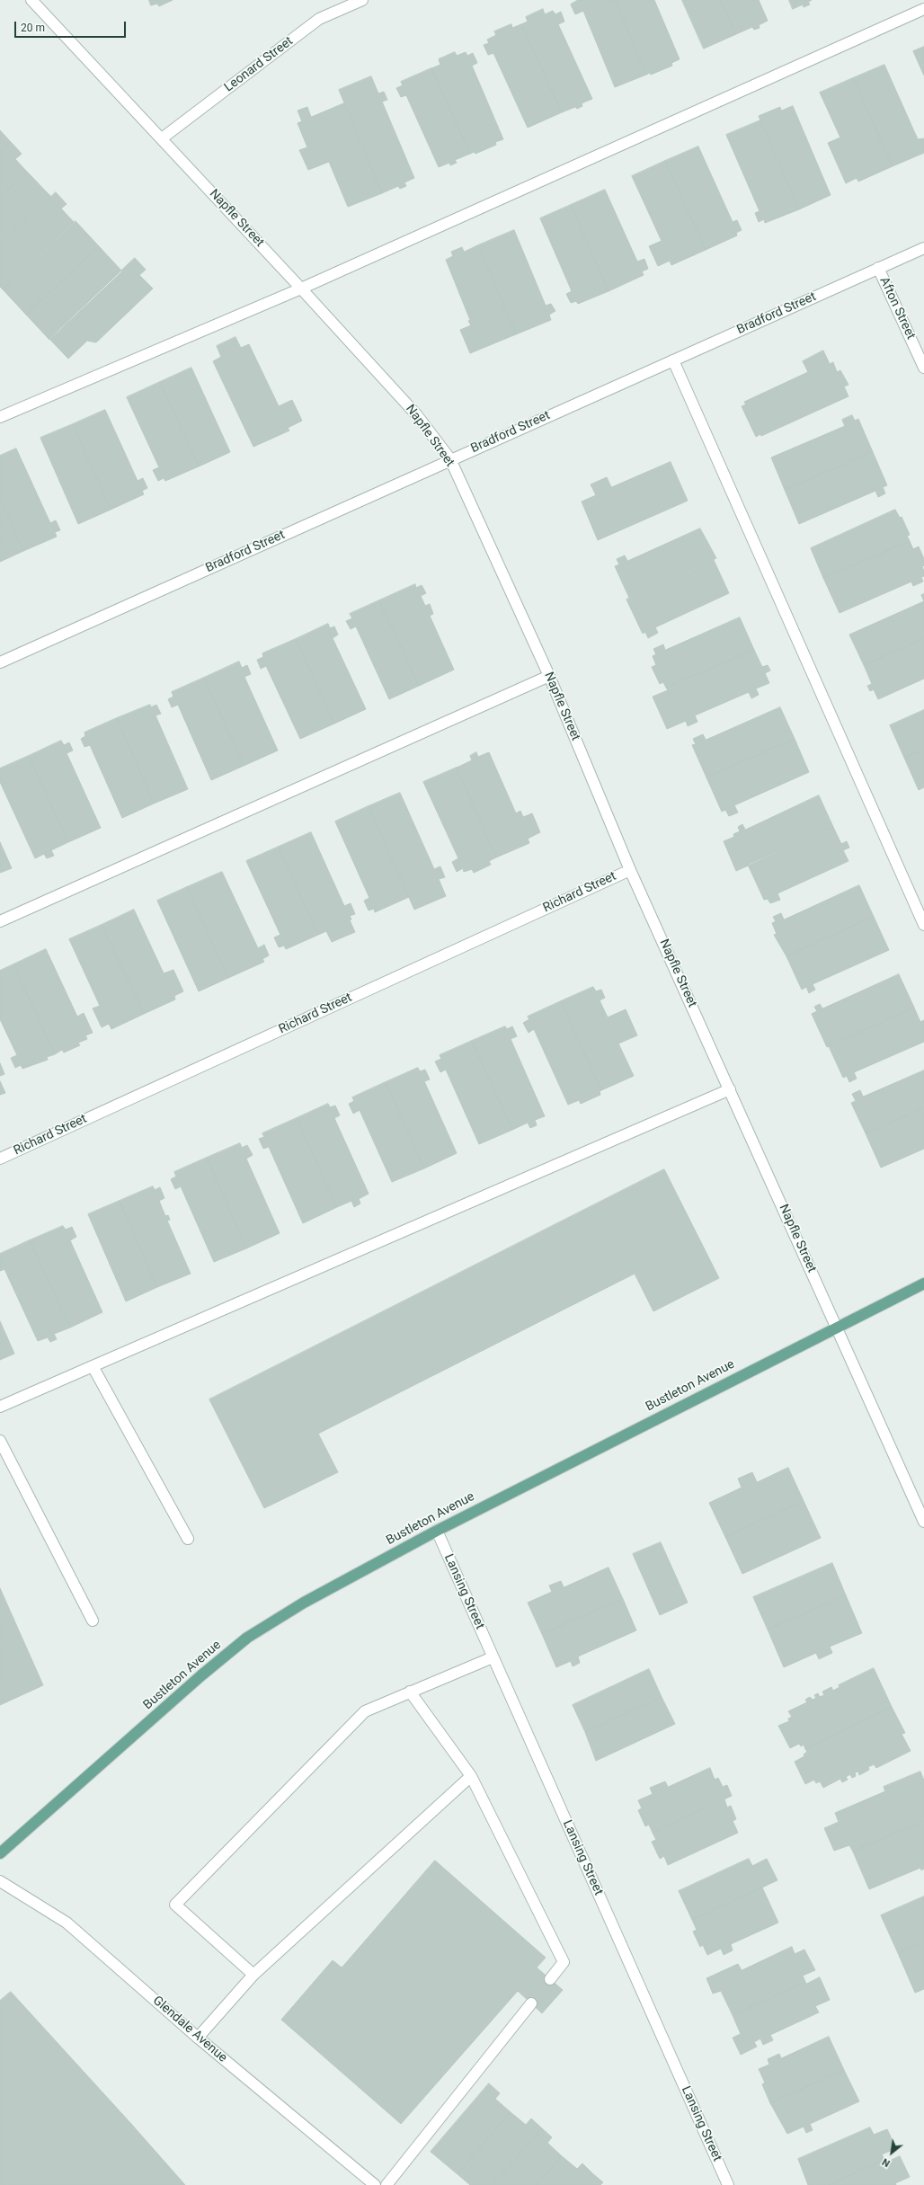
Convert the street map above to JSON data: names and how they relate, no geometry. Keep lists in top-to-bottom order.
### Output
{
  "streets": {
    "main road": ["Bustleton Avenue"],
    "street": [
      "Leonard Street",
      "Napfle Street",
      "Afton Street",
      "Bradford Street",
      "Richard Street",
      "Lansing Street",
      "Glendale Avenue"
    ]
  },
  "crossings": [
    ["Leonard Street", "Napfle Street"],
    ["Napfle Street", "Bradford Street"],
    ["Napfle Street", "Richard Street"],
    ["Napfle Street", "Bustleton Avenue"],
    ["Afton Street", "Bradford Street"],
    ["Bustleton Avenue", "Lansing Street"]
  ],
  "scale_bar": "20 m",
  "north": "bottom left"
}
